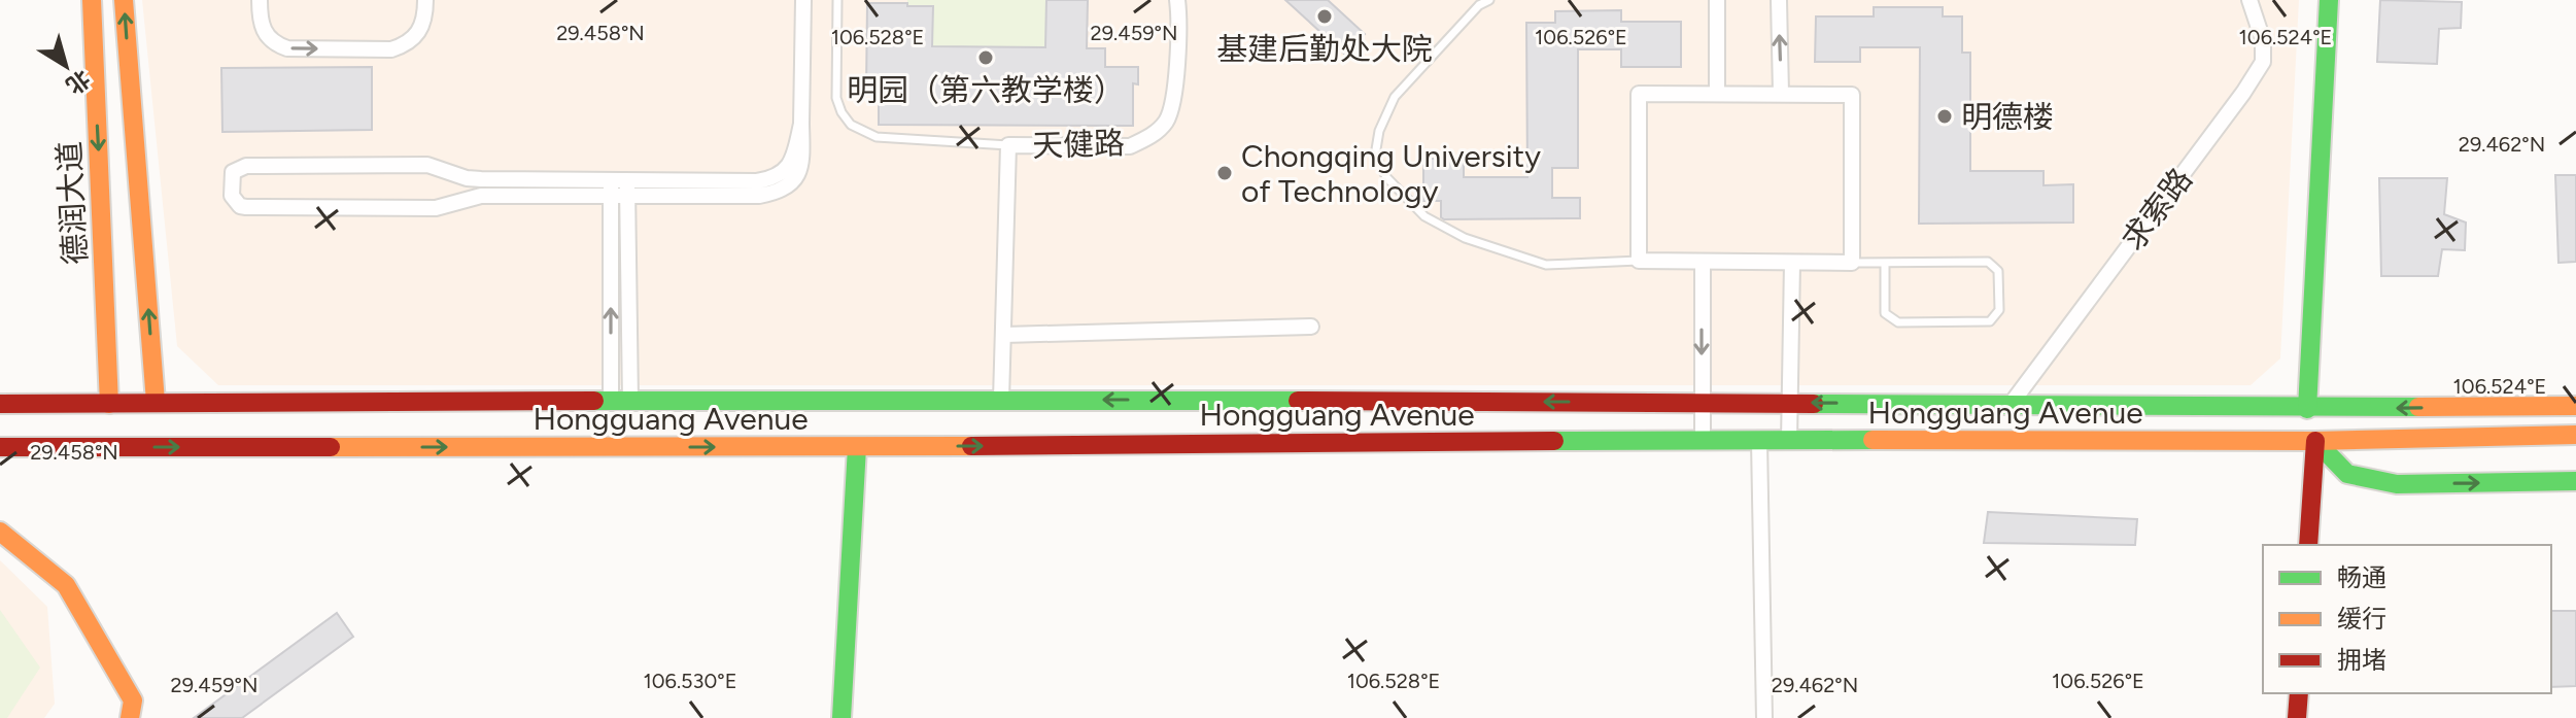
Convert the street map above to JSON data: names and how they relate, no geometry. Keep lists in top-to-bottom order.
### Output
{
  "streets": {
    "main road": ["德润大道", "Hongguang Avenue"],
    "street": ["天健路", "求索路"]
  },
  "crossings": [
    ["德润大道", "Hongguang Avenue"],
    ["求索路", "Hongguang Avenue"]
  ],
  "places": [
    "基建后勤处大院",
    "明园（第六教学楼）",
    "明德楼",
    "Chongqing University of Technology"
  ],
  "legend": ["畅通", "缓行", "拥堵"],
  "north": "bottom right",
  "coordinates": [
    "29.458°N",
    "29.459°N",
    "106.528°E",
    "106.526°E",
    "106.524°E",
    "29.462°N",
    "106.530°E"
  ]
}
